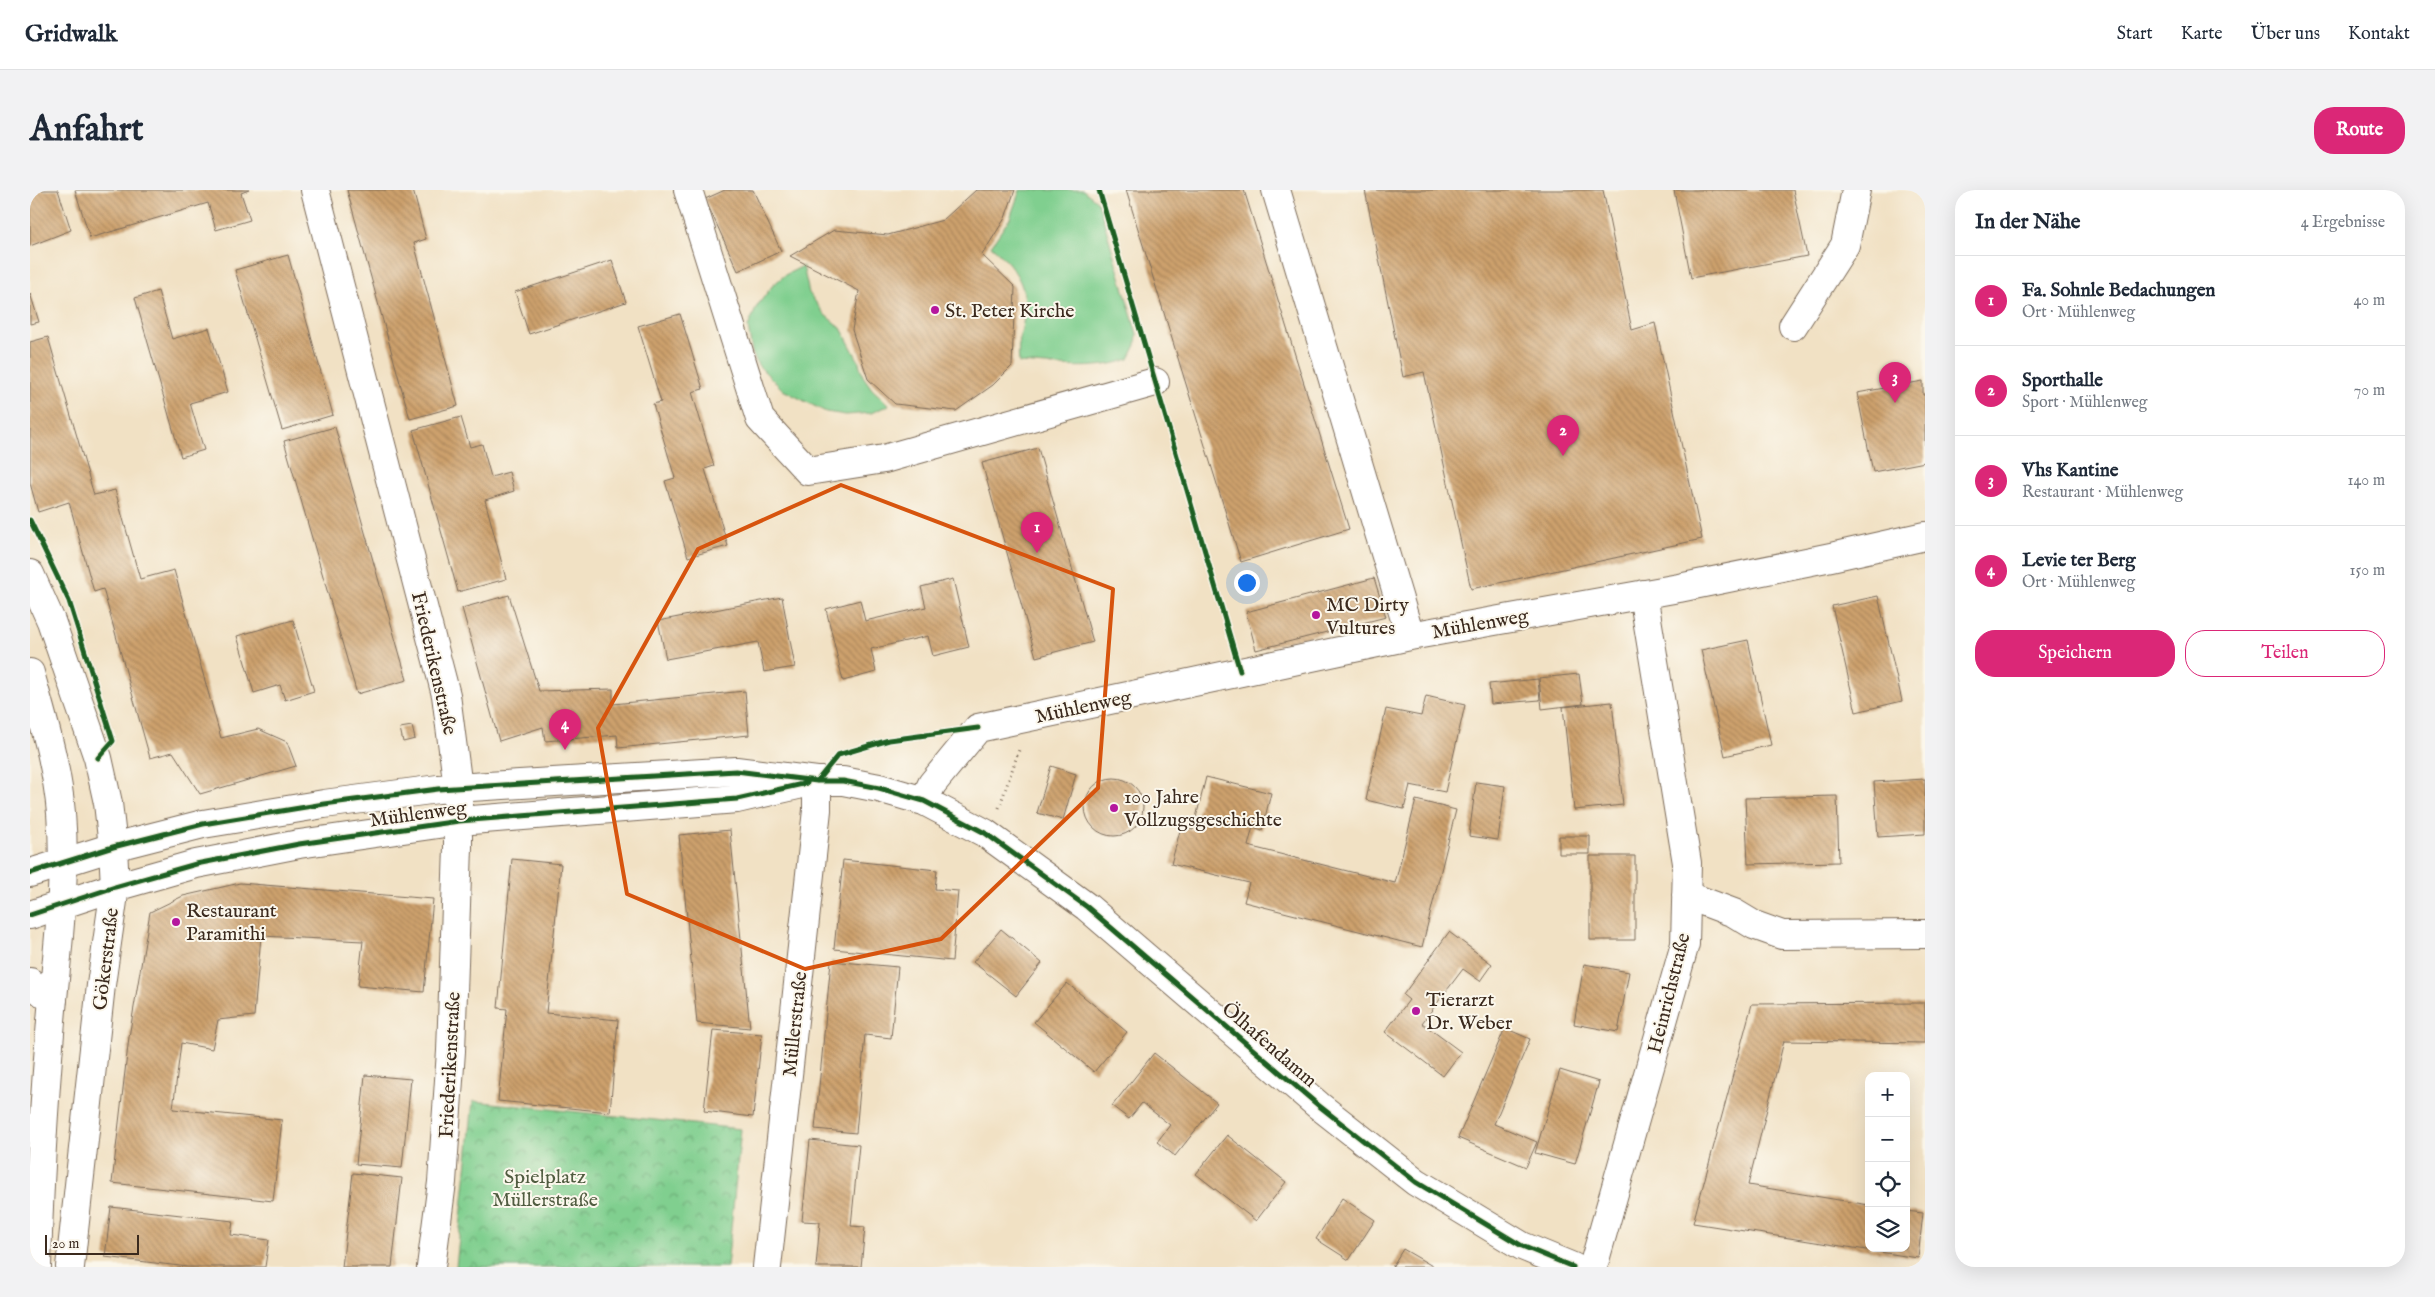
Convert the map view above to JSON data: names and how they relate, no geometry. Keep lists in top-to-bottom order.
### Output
{
  "streets": {
    "street": [
      "Mühlenweg",
      "Friederikenstraße",
      "Gökerstraße",
      "Heinrichstraße",
      "Müllerstraße",
      "Ölhafendamm"
    ]
  },
  "crossings": [
    ["Mühlenweg", "Friederikenstraße"],
    ["Mühlenweg", "Gökerstraße"],
    ["Mühlenweg", "Heinrichstraße"],
    ["Mühlenweg", "Müllerstraße"],
    ["Mühlenweg", "Ölhafendamm"]
  ],
  "parks": ["Spielplatz Müllerstraße"],
  "places": [
    "St. Peter Kirche",
    "MC Dirty Vultures",
    "100 Jahre Vollzugsgeschichte",
    "Restaurant Paramithi",
    "Tierarzt Dr. Weber"
  ],
  "scale_bar": "20 m",
  "page": {
    "header": "Gridwalk",
    "nav": [
      "Start",
      "Karte",
      "Über uns",
      "Kontakt"
    ],
    "buttons": [
      "Route",
      ["Speichern", "Teilen"]
    ],
    "title": "Anfahrt",
    "heading": ["In der Nähe", "4 Ergebnisse"],
    "list": [
      {
        "mark": "1",
        "name": "Fa. Sohnle Bedachungen",
        "note": "Ort · Mühlenweg",
        "value": "40 m"
      },
      {
        "mark": "2",
        "name": "Sporthalle",
        "note": "Sport · Mühlenweg",
        "value": "70 m"
      },
      {
        "mark": "3",
        "name": "Vhs Kantine",
        "note": "Restaurant · Mühlenweg",
        "value": "140 m"
      },
      {
        "mark": "4",
        "name": "Levie ter Berg",
        "note": "Ort · Mühlenweg",
        "value": "150 m"
      }
    ],
    "pins": [
      "3",
      "2",
      "1",
      "4"
    ],
    "map_buttons": ["+", "−"],
    "scale": "20 m"
  }
}
